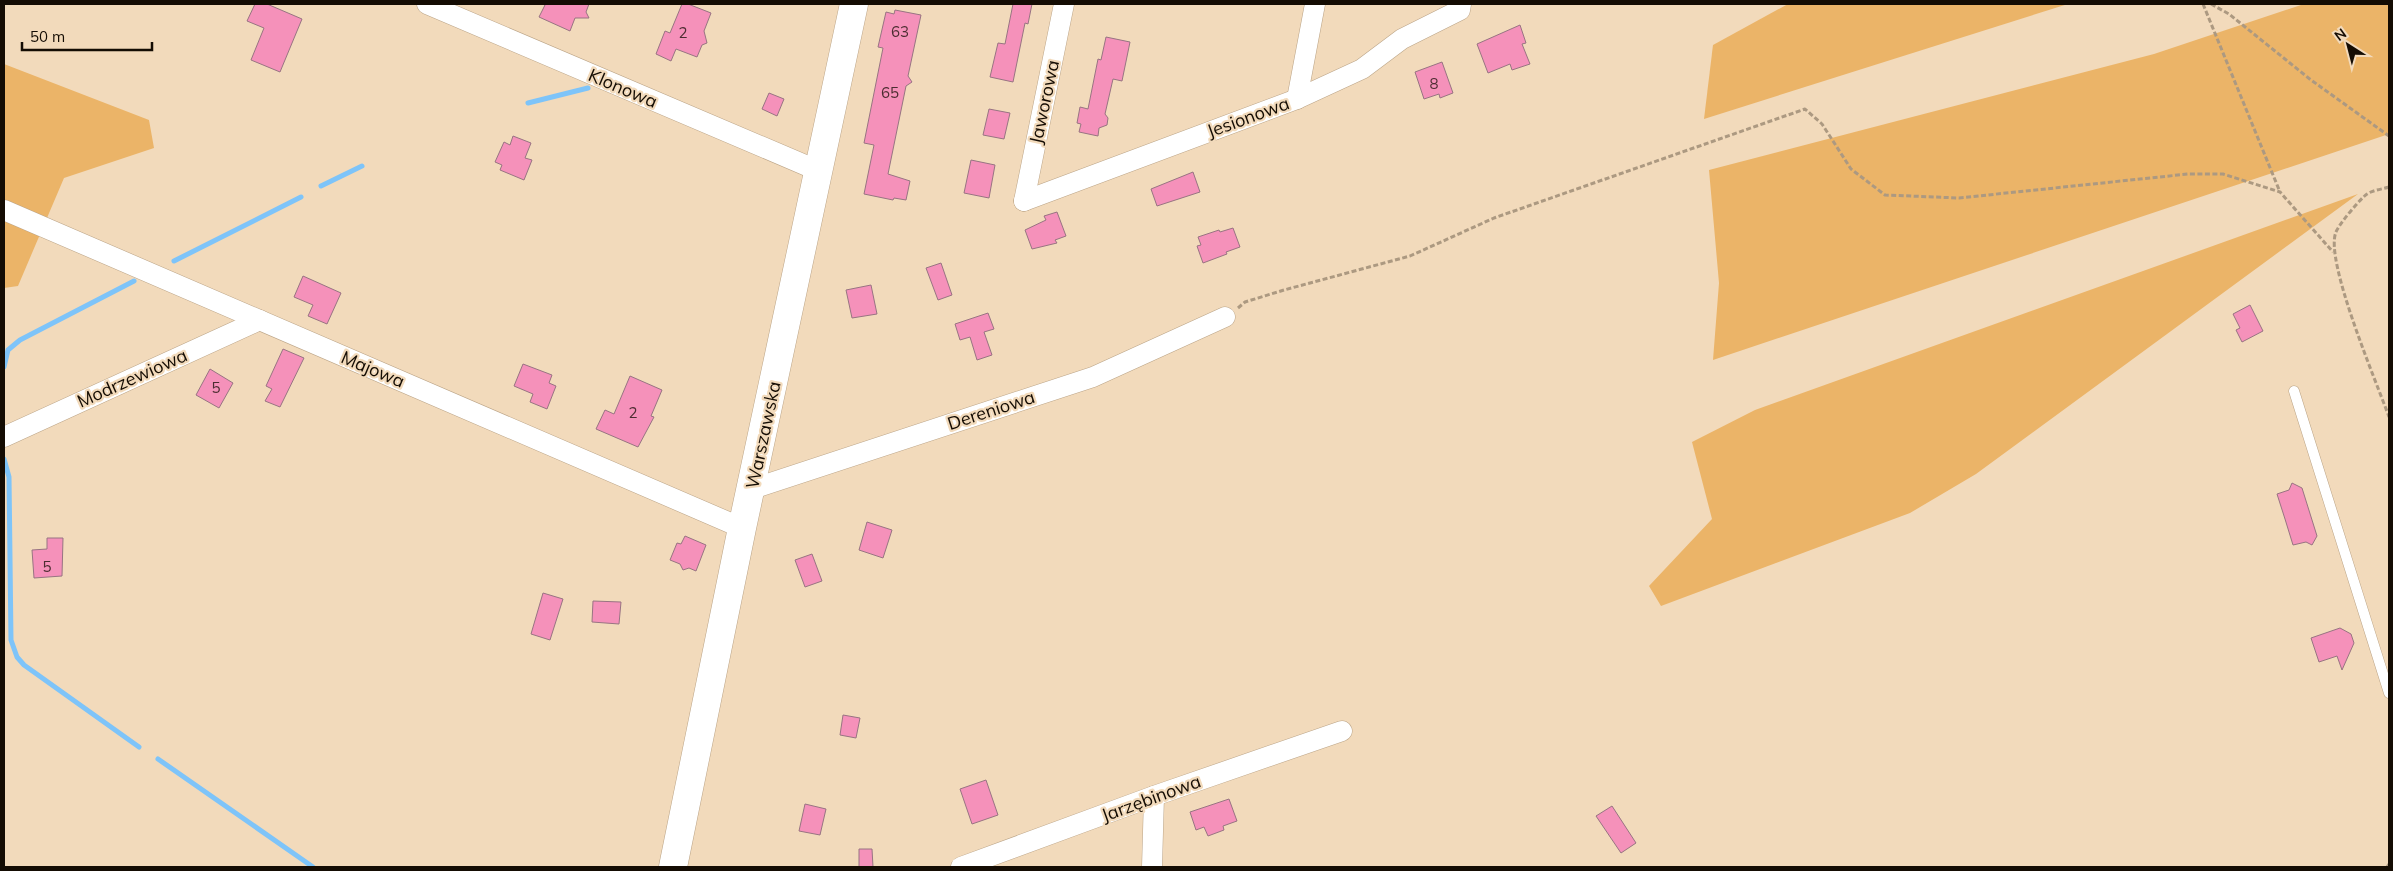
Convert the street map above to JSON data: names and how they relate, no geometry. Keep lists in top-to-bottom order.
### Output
{
  "streets": {
    "street": [
      "Klonowa",
      "Jaworowa",
      "Jesionowa",
      "Majowa",
      "Modrzewiowa",
      "Dereniowa",
      "Warszawska",
      "Jarzębinowa"
    ]
  },
  "crossings": [
    ["Klonowa", "Warszawska"],
    ["Jaworowa", "Jesionowa"],
    ["Majowa", "Modrzewiowa"],
    ["Majowa", "Warszawska"],
    ["Dereniowa", "Warszawska"]
  ],
  "house_numbers": [
    "63",
    "2",
    "8",
    "65",
    "5",
    "2",
    "5"
  ],
  "scale_bar": "50 m",
  "north": "top left"
}
